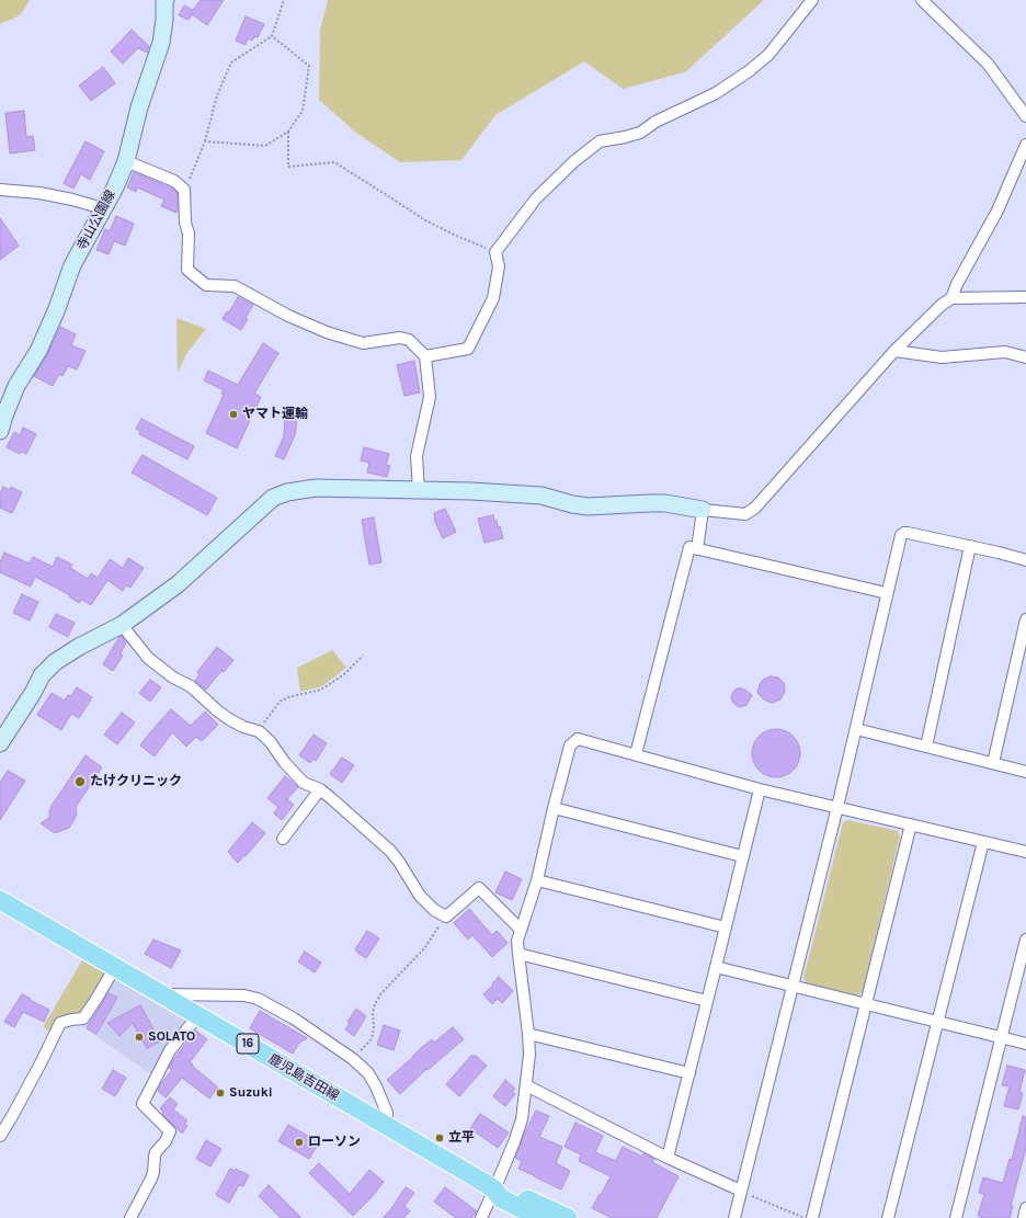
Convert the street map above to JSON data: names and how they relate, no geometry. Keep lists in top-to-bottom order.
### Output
{
  "streets": {
    "main road": ["16", "鹿児島吉田線"],
    "street": ["寺山公園線"]
  },
  "places": [
    "ヤマト運輸",
    "たけクリニック",
    "SOLATO",
    "Suzuki",
    "立平",
    "ローソン"
  ]
}
